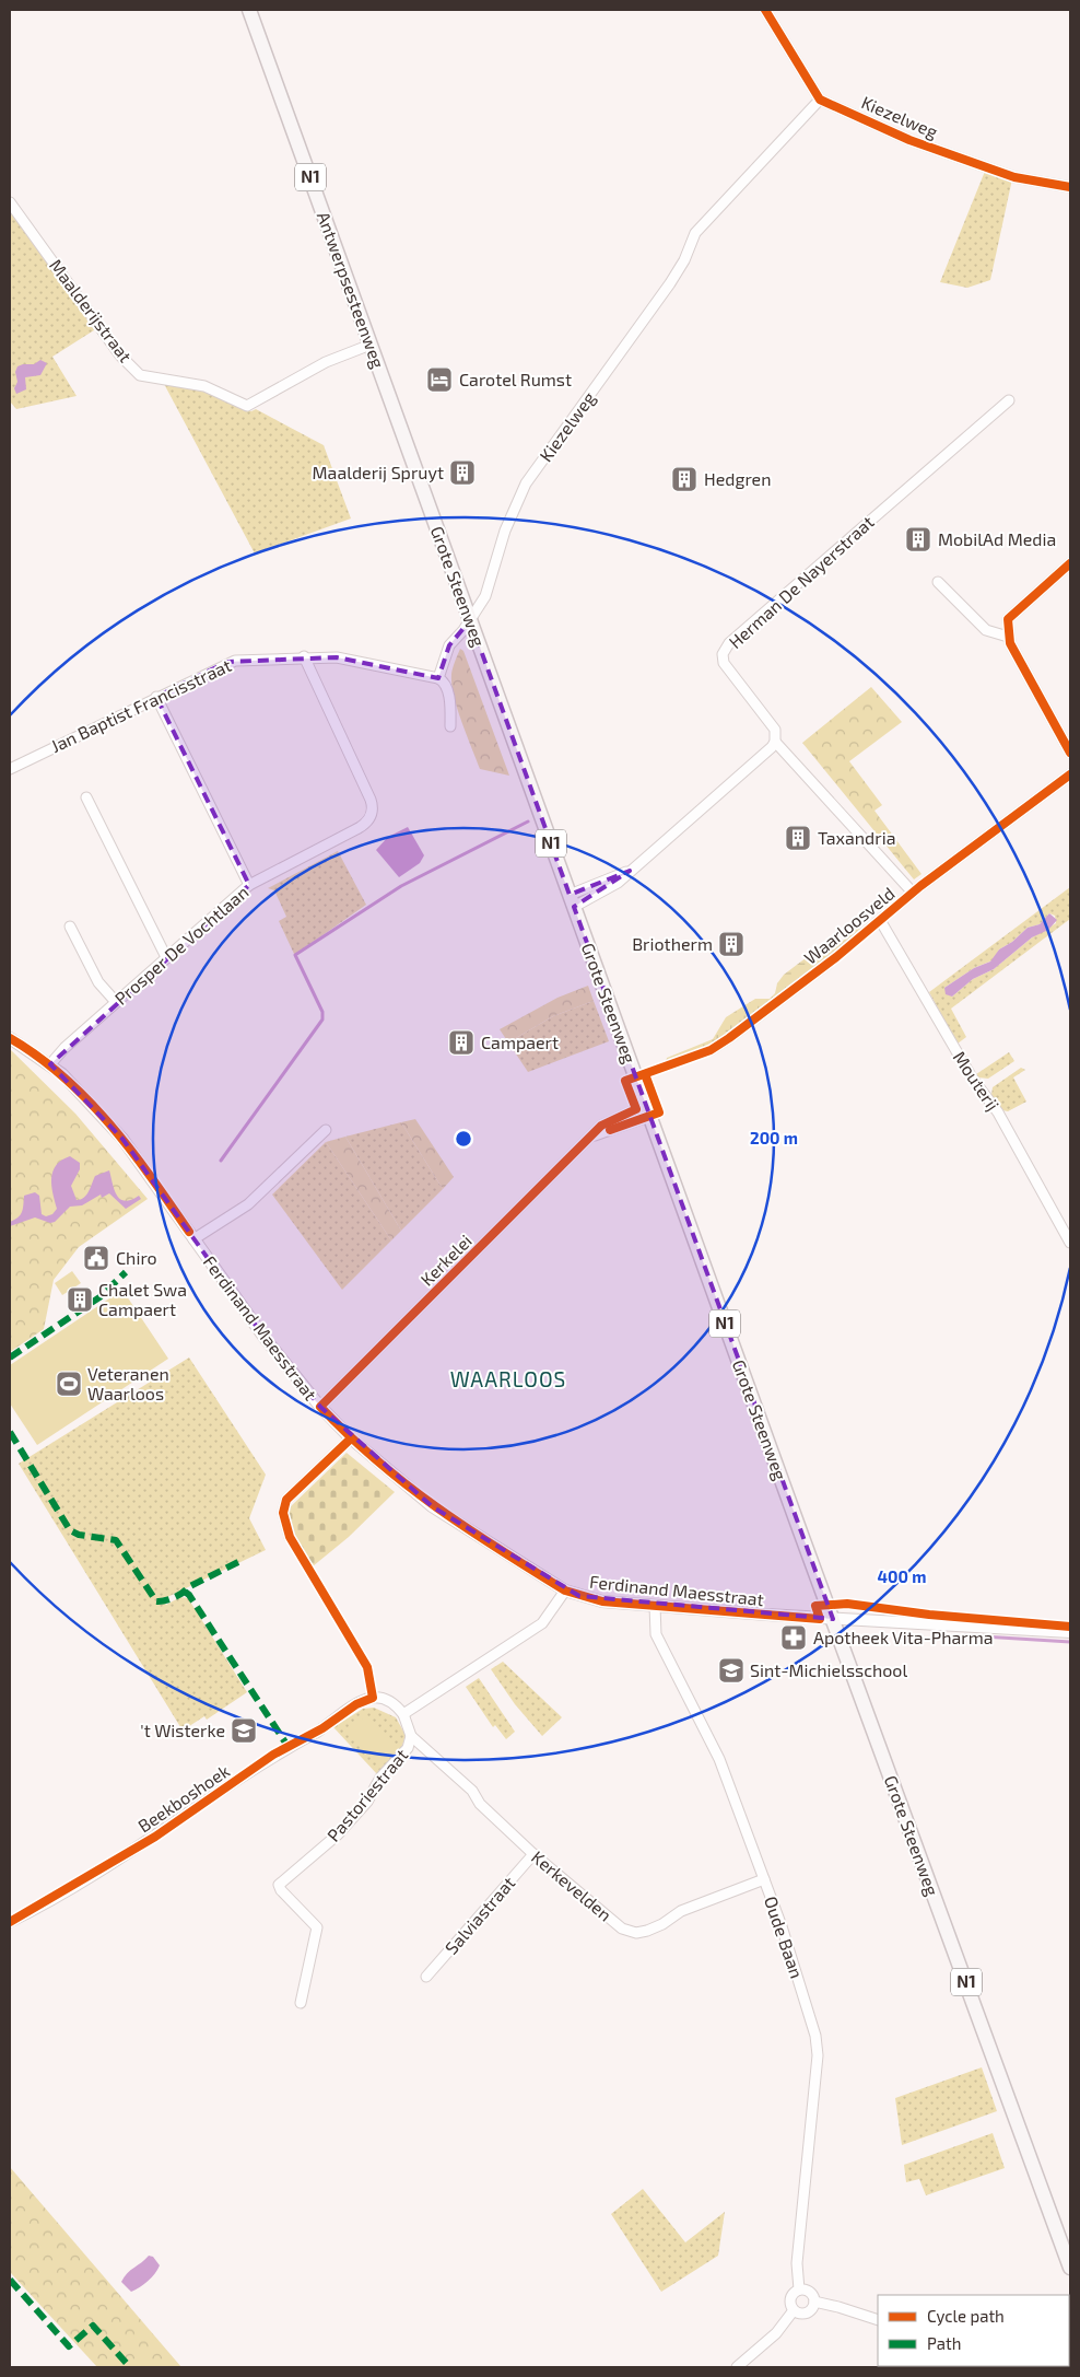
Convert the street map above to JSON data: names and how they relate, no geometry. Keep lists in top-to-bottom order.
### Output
{
  "streets": {
    "main road": ["N1", "Antwerpsesteenweg", "Grote Steenweg"],
    "street": [
      "Kiezelweg",
      "Maalderijstraat",
      "Herman De Nayerstraat",
      "Jan Baptist Francisstraat",
      "Waarloosveld",
      "Prosper De Vochtlaan",
      "Mouterij",
      "Kerkelei",
      "Ferdinand Maesstraat",
      "Pastoriestraat",
      "Beekboshoek",
      "Kerkevelden",
      "Salviastraat",
      "Oude Baan"
    ]
  },
  "crossings": [
    ["Kiezelweg", "Grote Steenweg"],
    ["Antwerpsesteenweg", "Maalderijstraat"],
    ["Antwerpsesteenweg", "Grote Steenweg"],
    ["Grote Steenweg", "Kerkelei"],
    ["Grote Steenweg", "Ferdinand Maesstraat"],
    ["Jan Baptist Francisstraat", "Prosper De Vochtlaan"],
    ["Waarloosveld", "Mouterij"],
    ["Prosper De Vochtlaan", "Ferdinand Maesstraat"],
    ["Kerkelei", "Ferdinand Maesstraat"],
    ["Ferdinand Maesstraat", "Oude Baan"],
    ["Pastoriestraat", "Beekboshoek"],
    ["Pastoriestraat", "Kerkevelden"],
    ["Kerkevelden", "Salviastraat"],
    ["Kerkevelden", "Oude Baan"]
  ],
  "districts": ["WAARLOOS"],
  "places": {
    "hotel": ["Carotel Rumst"],
    "building": [
      "Maalderij Spruyt",
      "Hedgren",
      "MobilAd Media",
      "Taxandria",
      "Briotherm",
      "Campaert",
      "Chalet Swa Campaert"
    ],
    "public building": ["Chiro"],
    "sports": ["Veteranen Waarloos"],
    "pharmacy": ["Apotheek Vita-Pharma"],
    "school or university": ["Sint-Michielsschool", "'t Wisterke"]
  },
  "legend": ["Cycle path", "Path"],
  "rings": ["200 m", "400 m"]
}
